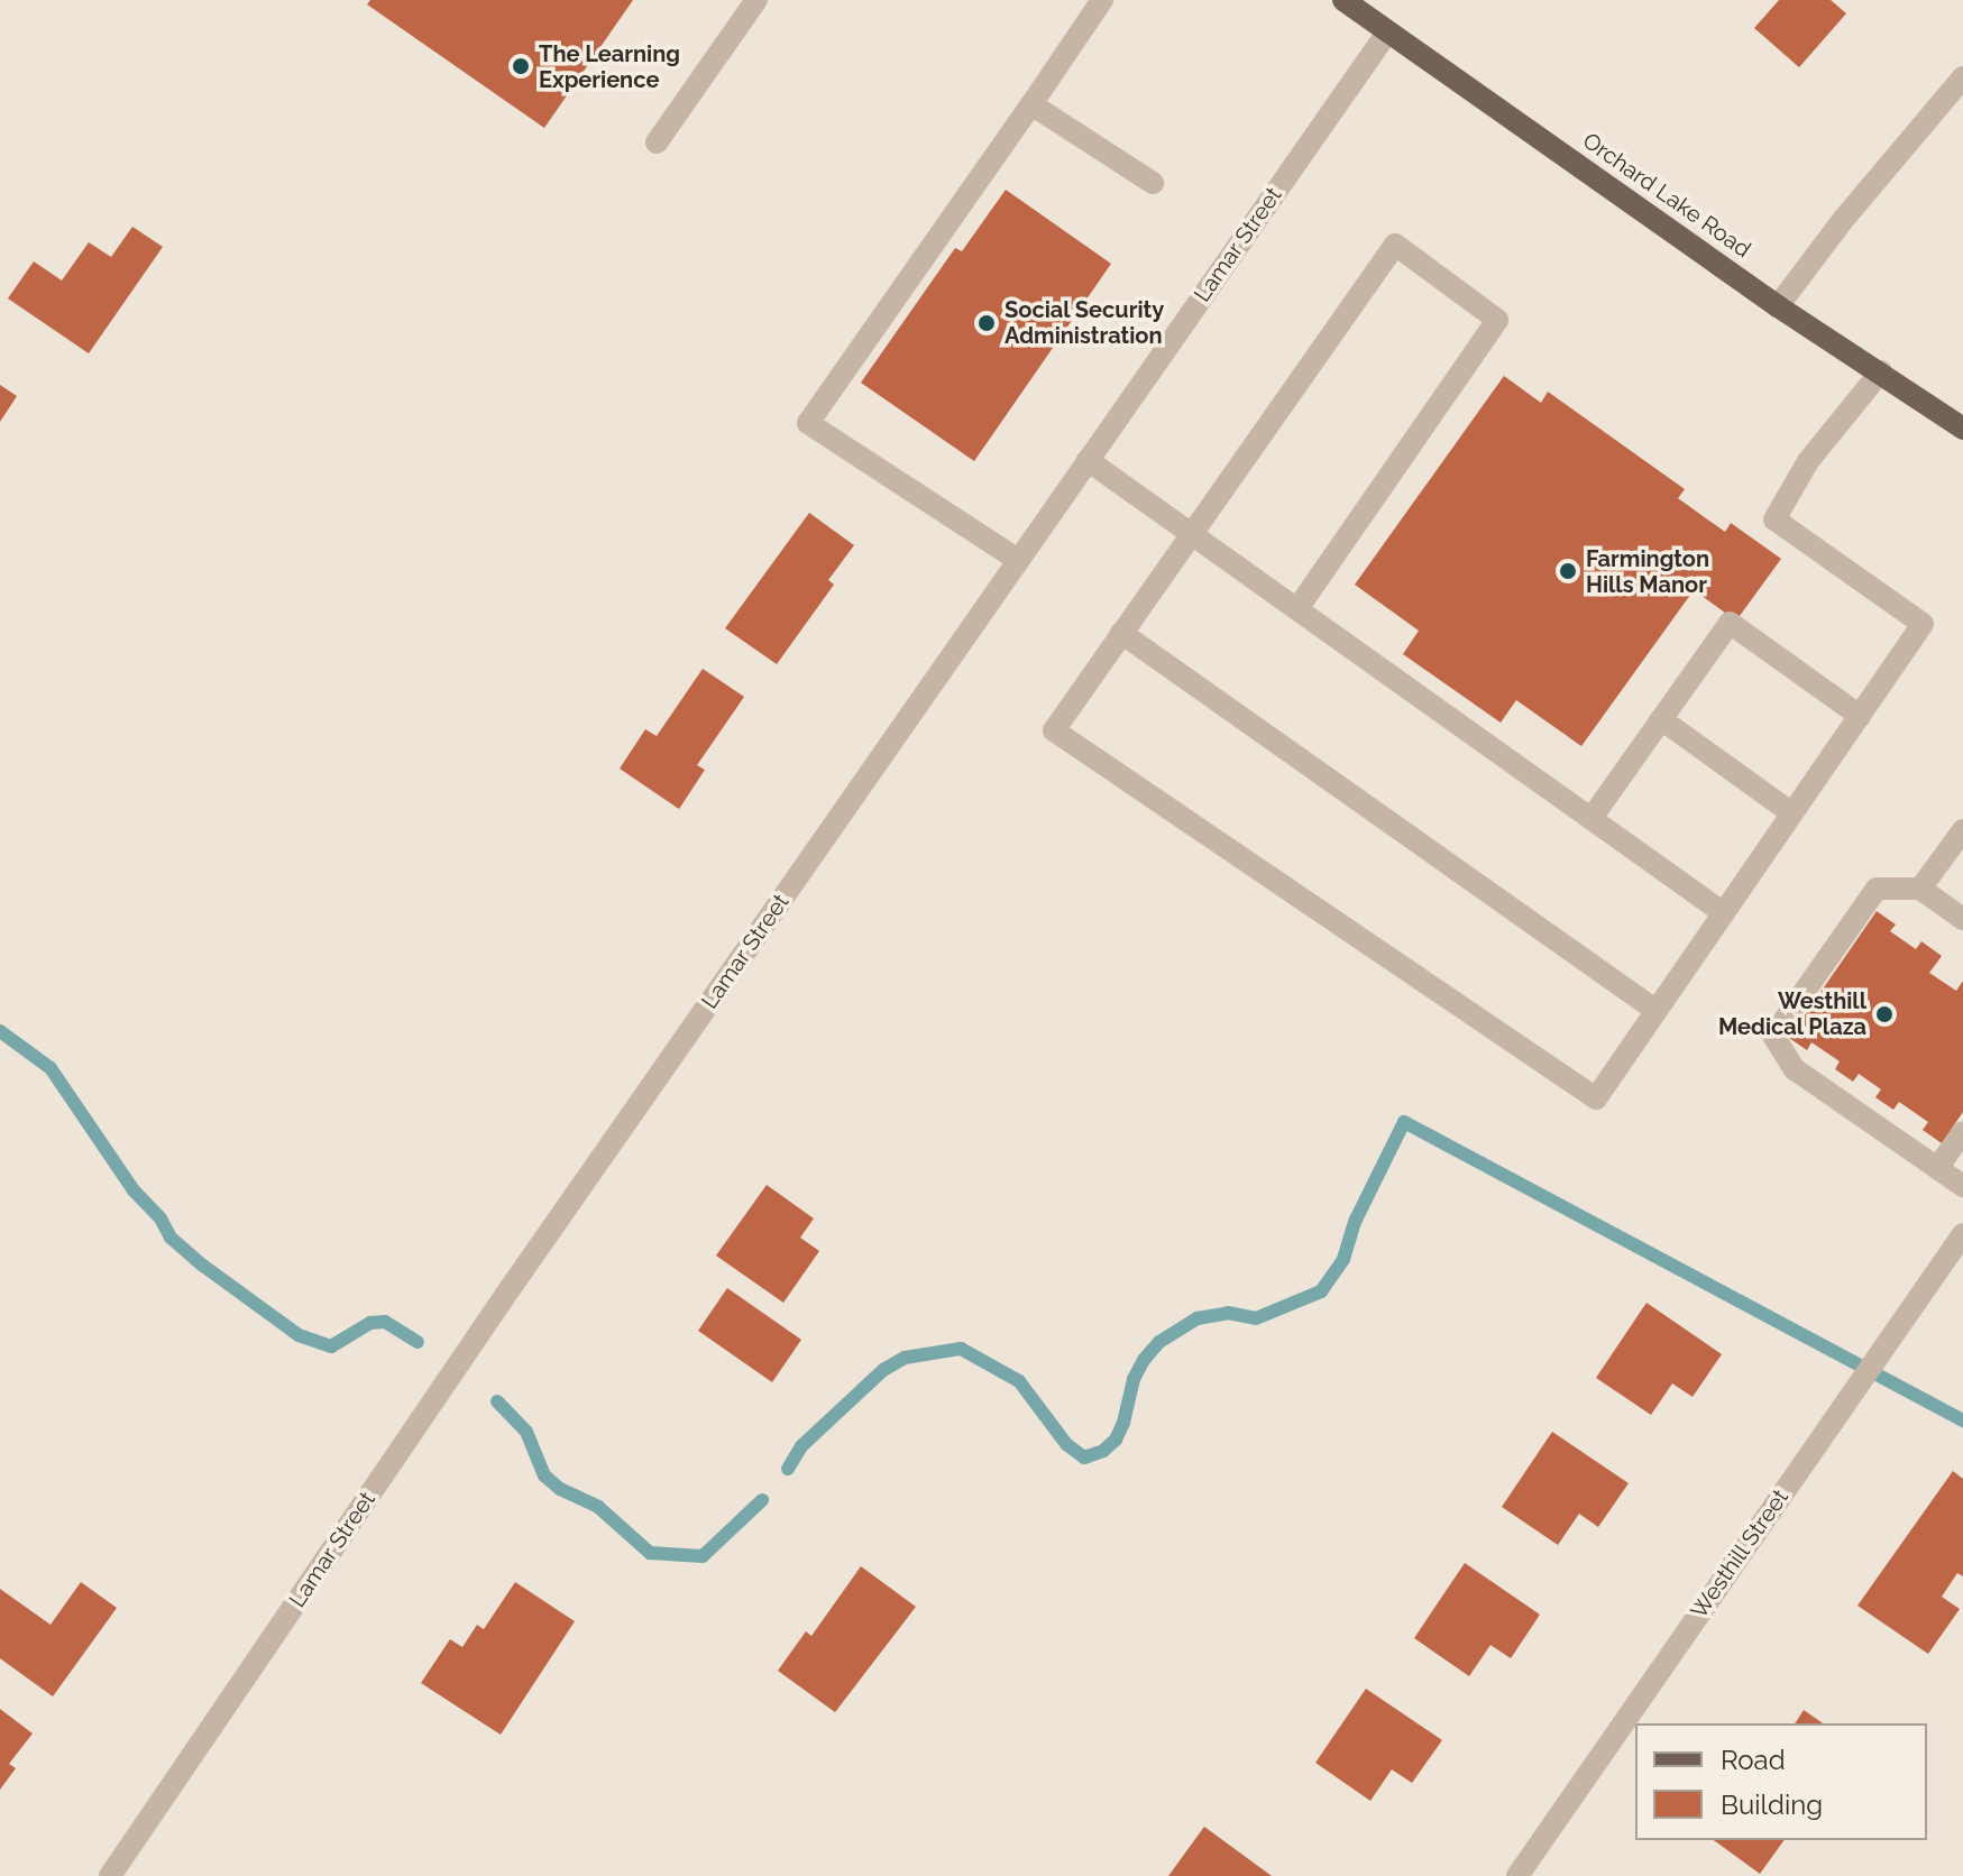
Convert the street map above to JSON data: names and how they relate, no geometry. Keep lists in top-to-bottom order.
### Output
{
  "streets": {
    "main road": ["Orchard Lake Road"],
    "street": ["Lamar Street", "Westhill Street"]
  },
  "crossings": [
    ["Orchard Lake Road", "Lamar Street"]
  ],
  "places": [
    "The Learning Experience",
    "Social Security Administration",
    "Farmington Hills Manor",
    "Westhill Medical Plaza"
  ],
  "legend": ["Road", "Building"]
}
